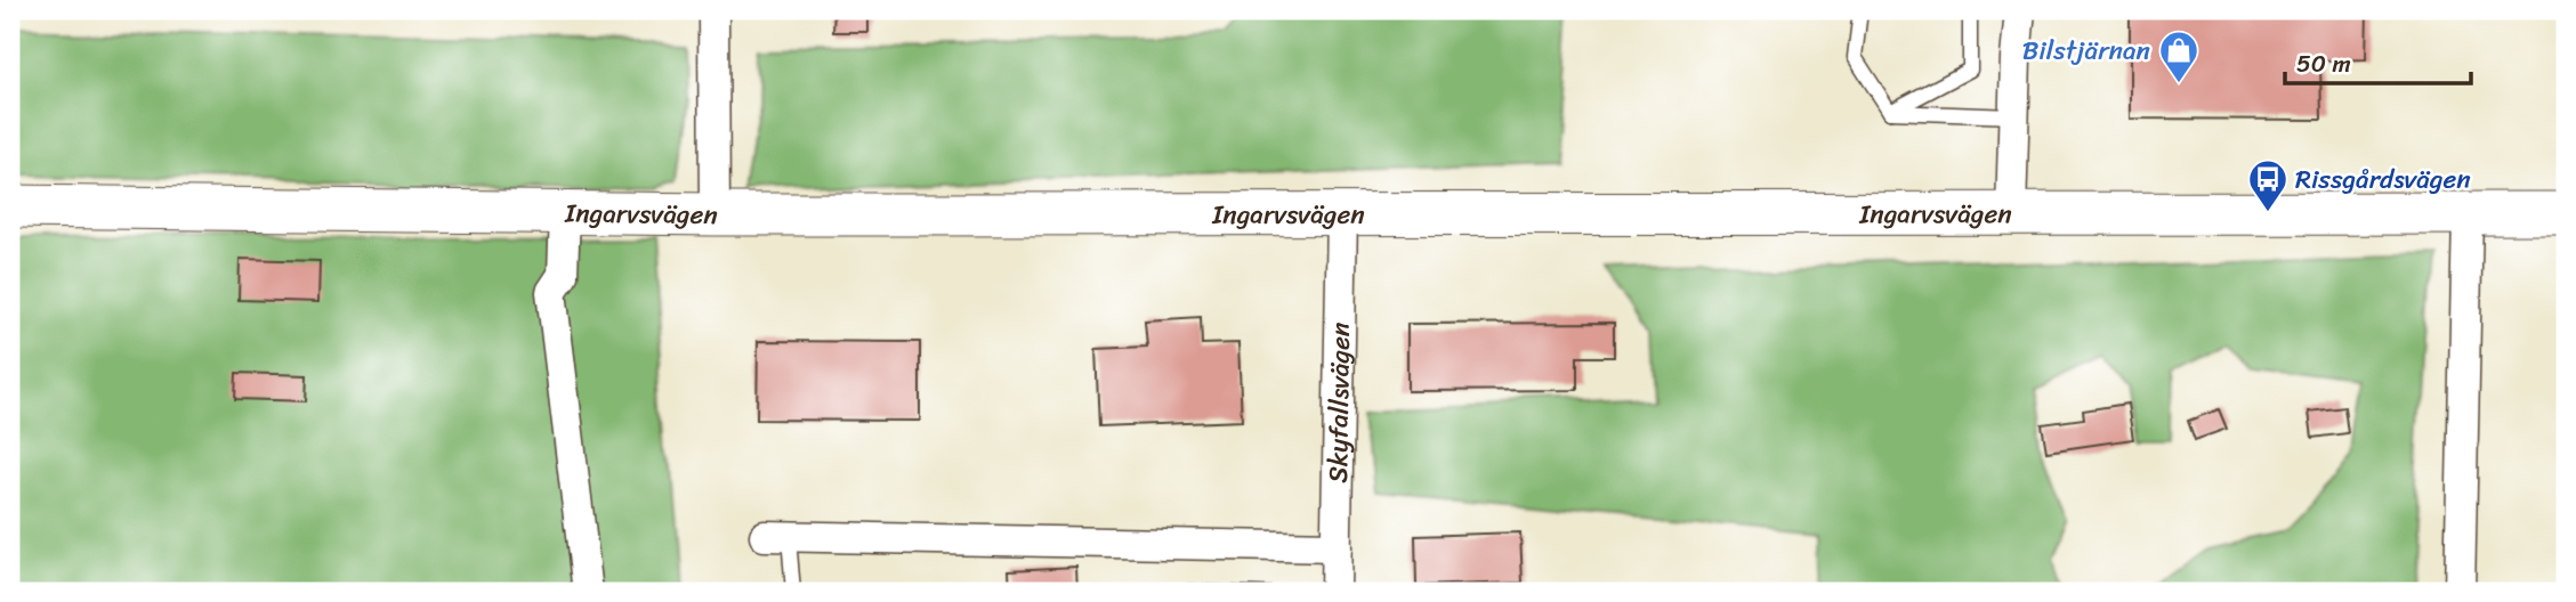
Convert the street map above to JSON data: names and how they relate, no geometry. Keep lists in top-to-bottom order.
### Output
{
  "streets": {
    "street": ["Ingarvsvägen", "Skyfallsvägen"]
  },
  "crossings": [
    ["Ingarvsvägen", "Skyfallsvägen"]
  ],
  "places": {
    "shop": ["Bilstjärnan"],
    "bus stop": ["Rissgårdsvägen"]
  },
  "scale_bar": "50 m"
}
